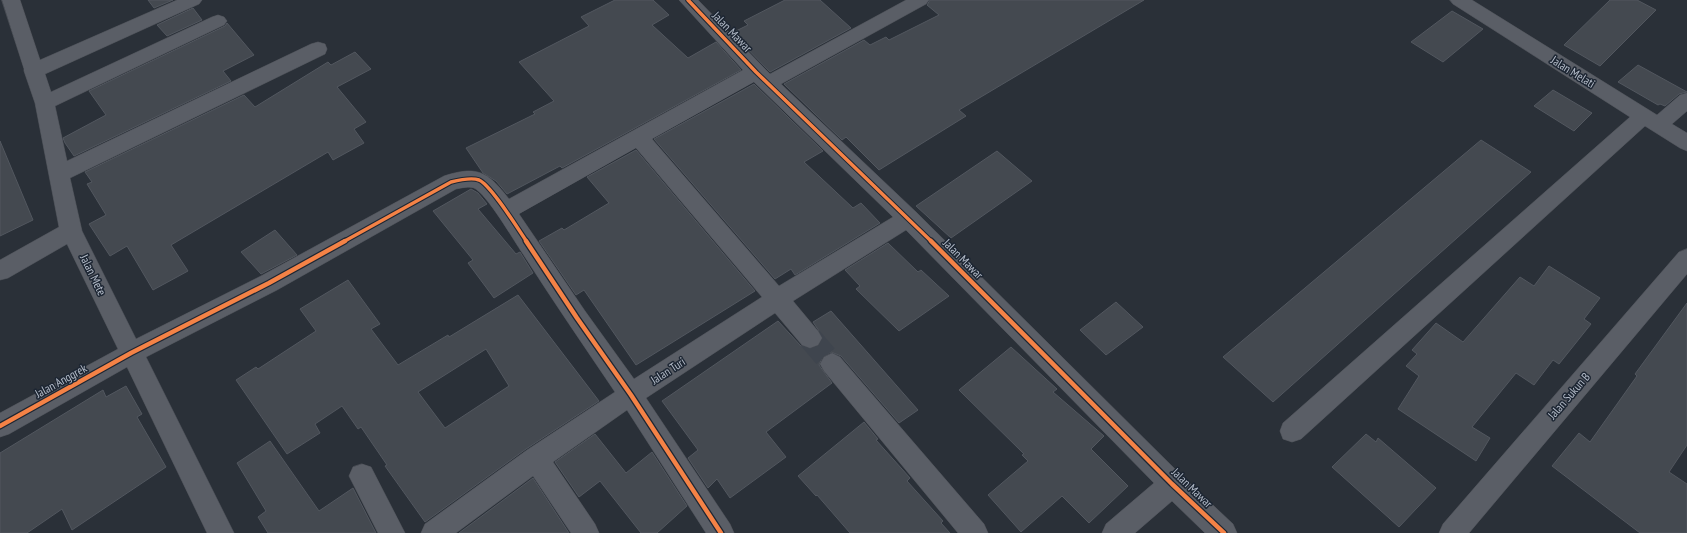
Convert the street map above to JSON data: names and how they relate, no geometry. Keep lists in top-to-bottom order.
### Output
{
  "streets": {
    "street": [
      "Jalan Mawar",
      "Jalan Melati",
      "Jalan Mete",
      "Jalan Turi",
      "Jalan Anggrek",
      "Jalan Sukun B"
    ]
  },
  "crossings": [
    ["Jalan Mawar", "Jalan Turi"],
    ["Jalan Mete", "Jalan Anggrek"]
  ]
}
